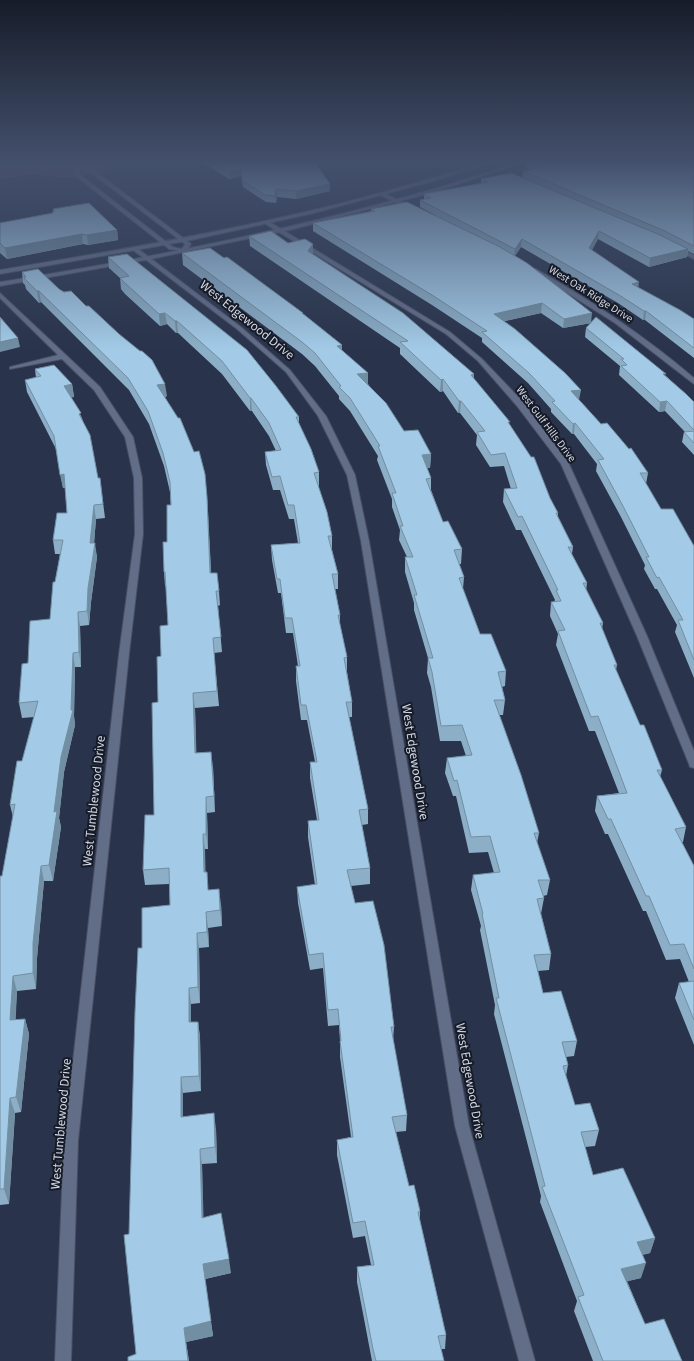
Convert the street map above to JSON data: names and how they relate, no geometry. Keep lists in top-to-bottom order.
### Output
{
  "streets": {
    "street": [
      "West Oak Ridge Drive",
      "West Edgewood Drive",
      "West Gulf Hills Drive",
      "West Tumblewood Drive"
    ]
  }
}
